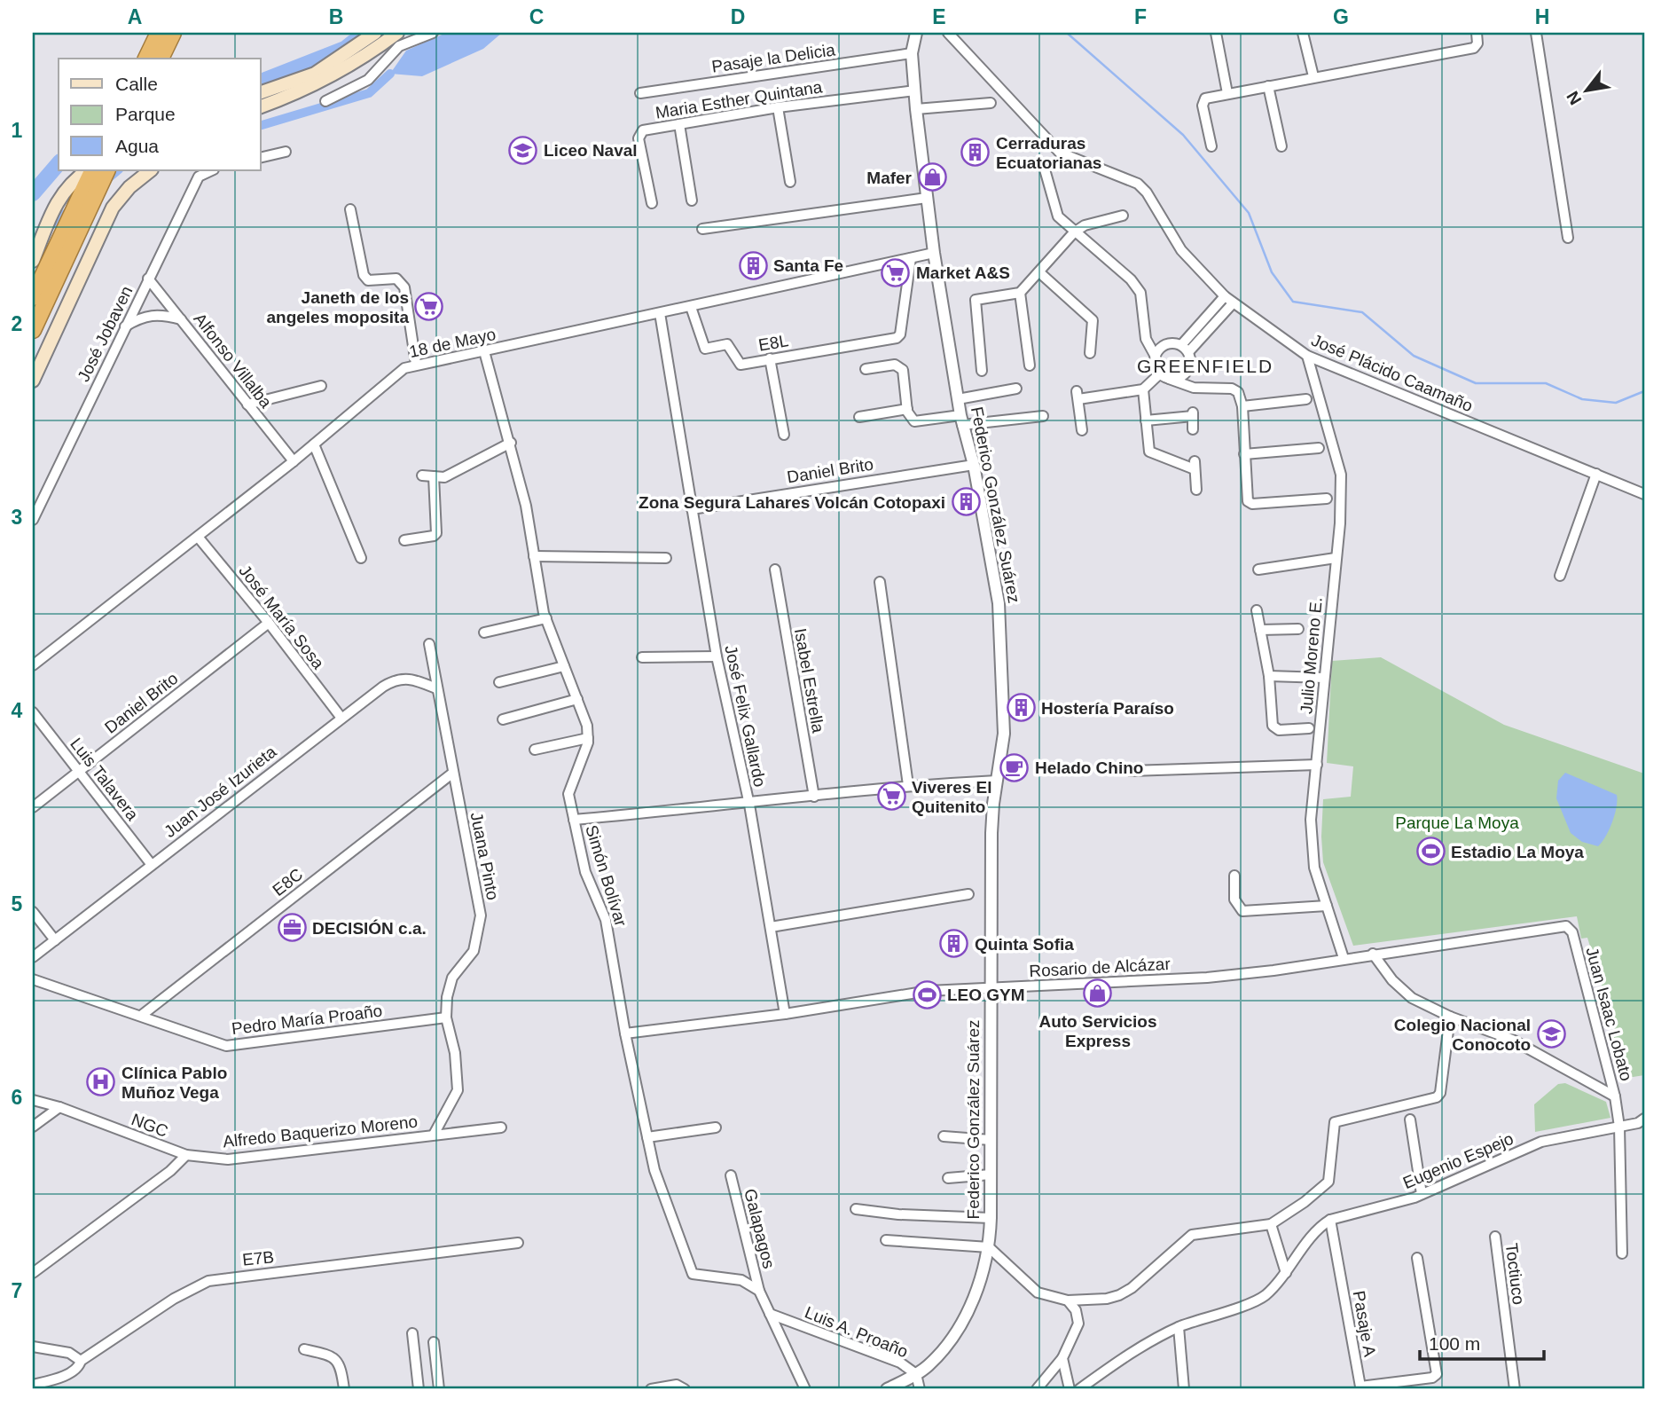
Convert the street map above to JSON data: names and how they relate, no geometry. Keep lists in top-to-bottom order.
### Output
{
  "streets": {
    "street": [
      "Pasaje la Delicia",
      "Maria Esther Quintana",
      "José Jobaven",
      "18 de Mayo",
      "E8L",
      "Alfonso Villalba",
      "José Plácido Caamaño",
      "Daniel Brito",
      "Federico González Suárez",
      "José María Sosa",
      "Julio Moreno E.",
      "Isabel Estrella",
      "José Felix Gallardo",
      "Luis Talavera",
      "Juan José Izurieta",
      "Juana Pinto",
      "Simón Bolívar",
      "E8C",
      "Rosario de Alcázar",
      "Juan Isaac Lobato",
      "Pedro María Proaño",
      "NGC",
      "Alfredo Baquerizo Moreno",
      "Eugenio Espejo",
      "Galapagos",
      "E7B",
      "Toctiuco",
      "Pasaje A",
      "Luis A. Proaño"
    ]
  },
  "crossings": [
    ["Pasaje la Delicia", "Federico González Suárez"],
    ["Maria Esther Quintana", "Federico González Suárez"],
    ["José Jobaven", "Alfonso Villalba"],
    ["18 de Mayo", "E8L"],
    ["18 de Mayo", "Alfonso Villalba"],
    ["18 de Mayo", "Federico González Suárez"],
    ["18 de Mayo", "José María Sosa"],
    ["18 de Mayo", "José Felix Gallardo"],
    ["José Plácido Caamaño", "Julio Moreno E."],
    ["Daniel Brito", "Federico González Suárez"],
    ["Daniel Brito", "José María Sosa"],
    ["Daniel Brito", "José Felix Gallardo"],
    ["Daniel Brito", "Luis Talavera"],
    ["Federico González Suárez", "Rosario de Alcázar"],
    ["Federico González Suárez", "Luis A. Proaño"],
    ["José María Sosa", "Juan José Izurieta"],
    ["Julio Moreno E.", "Rosario de Alcázar"],
    ["José Felix Gallardo", "Rosario de Alcázar"],
    ["Luis Talavera", "Juan José Izurieta"],
    ["Juan José Izurieta", "Juana Pinto"],
    ["Juana Pinto", "E8C"],
    ["Juana Pinto", "Pedro María Proaño"],
    ["Juana Pinto", "Alfredo Baquerizo Moreno"],
    ["Simón Bolívar", "Rosario de Alcázar"],
    ["Simón Bolívar", "Galapagos"],
    ["E8C", "Pedro María Proaño"],
    ["Rosario de Alcázar", "Juan Isaac Lobato"],
    ["Juan Isaac Lobato", "Eugenio Espejo"],
    ["NGC", "Alfredo Baquerizo Moreno"],
    ["Eugenio Espejo", "Pasaje A"]
  ],
  "districts": ["GREENFIELD"],
  "parks": ["Parque La Moya"],
  "places": {
    "school or university": ["Liceo Naval", "Colegio Nacional Conocoto"],
    "building": [
      "Cerraduras Ecuatorianas",
      "Santa Fe",
      "Zona Segura Lahares Volcán Cotopaxi",
      "Hostería Paraíso",
      "Quinta Sofia"
    ],
    "shop": ["Mafer", "Auto Servicios Express"],
    "supermarket": ["Market A&S", "Janeth de los angeles moposita", "Viveres El Quitenito"],
    "cafe": ["Helado Chino"],
    "sports": ["Estadio La Moya", "LEO GYM"],
    "office": ["DECISIÓN c.a."],
    "hospital": ["Clínica Pablo Muñoz Vega"]
  },
  "legend": ["Calle", "Parque", "Agua"],
  "scale_bar": "100 m",
  "north": "bottom left",
  "grid": {
    "columns": [
      "A",
      "B",
      "C",
      "D",
      "E",
      "F",
      "G",
      "H"
    ],
    "rows": [
      "1",
      "2",
      "3",
      "4",
      "5",
      "6",
      "7"
    ]
  }
}
